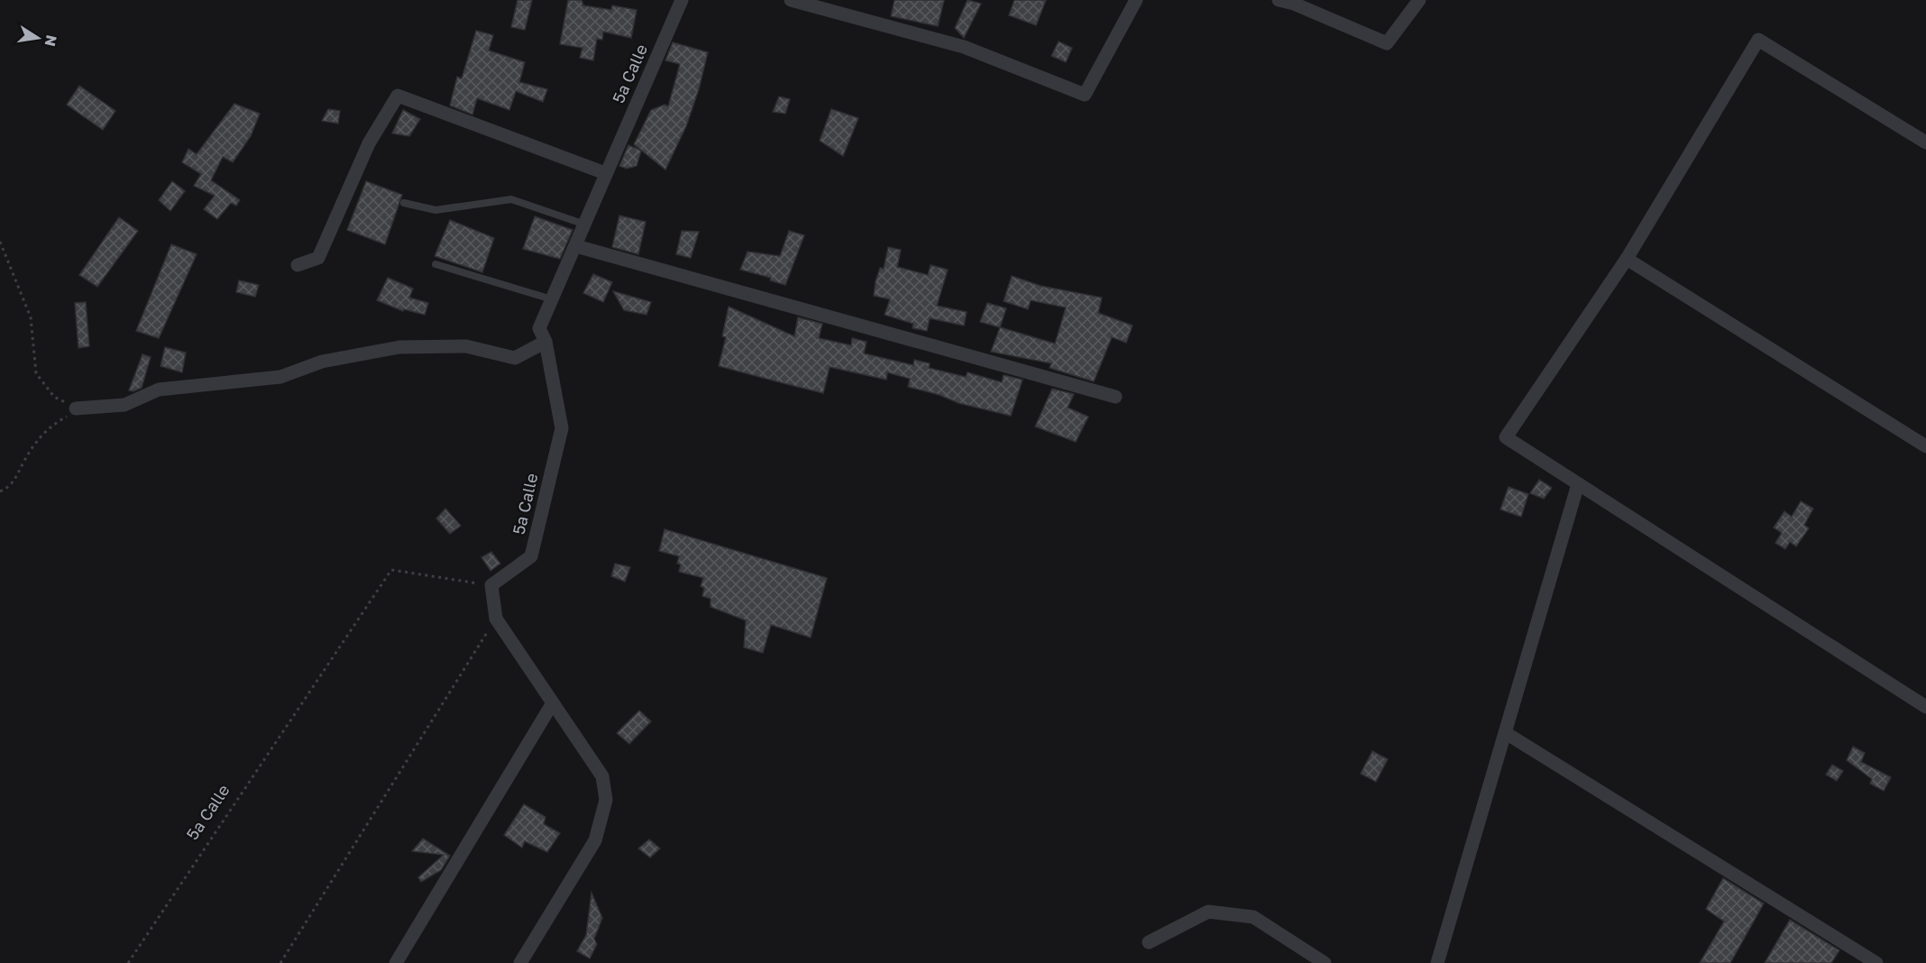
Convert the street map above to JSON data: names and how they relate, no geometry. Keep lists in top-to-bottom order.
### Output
{
  "streets": {
    "street": ["5a Calle"]
  },
  "north": "right"
}
